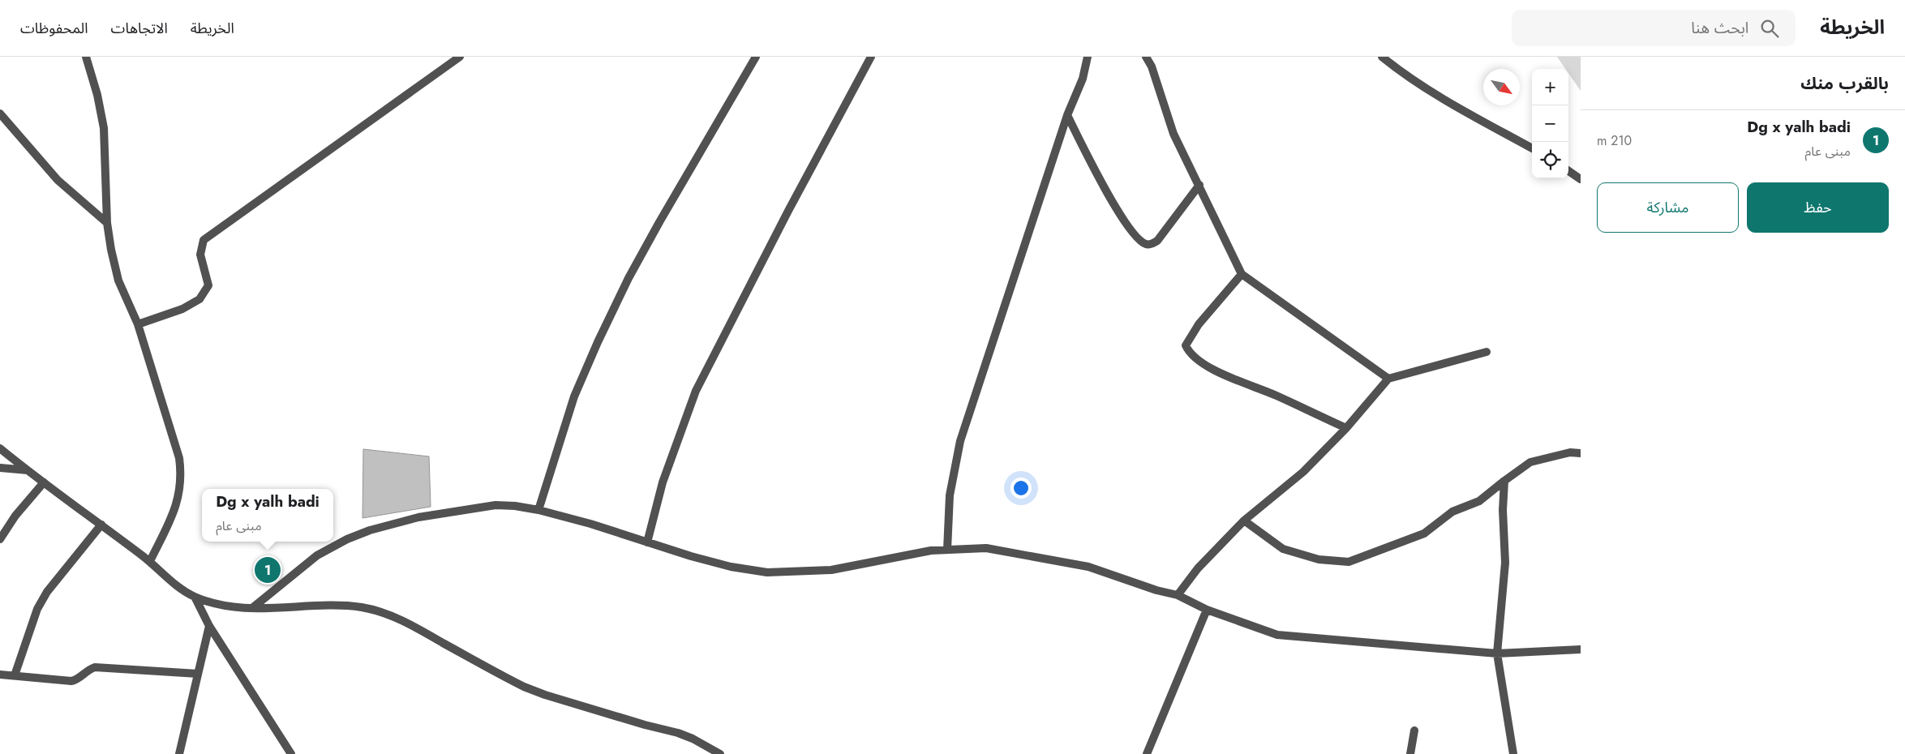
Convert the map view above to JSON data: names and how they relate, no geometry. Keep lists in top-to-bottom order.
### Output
{
  "north": "bottom right",
  "page": {
    "header": "الخريطة",
    "search": "ابحث هنا",
    "nav": ["الخريطة", "الاتجاهات", "المحفوظات"],
    "heading": "بالقرب منك",
    "map_buttons": ["+", "−"],
    "list": [
      {
        "mark": "1",
        "name": "Dg x yalh badi",
        "note": "مبنى عام",
        "value": "210 m"
      }
    ],
    "buttons": ["حفظ", "مشاركة"],
    "popup": ["Dg x yalh badi", "مبنى عام"],
    "pins": "1"
  }
}
